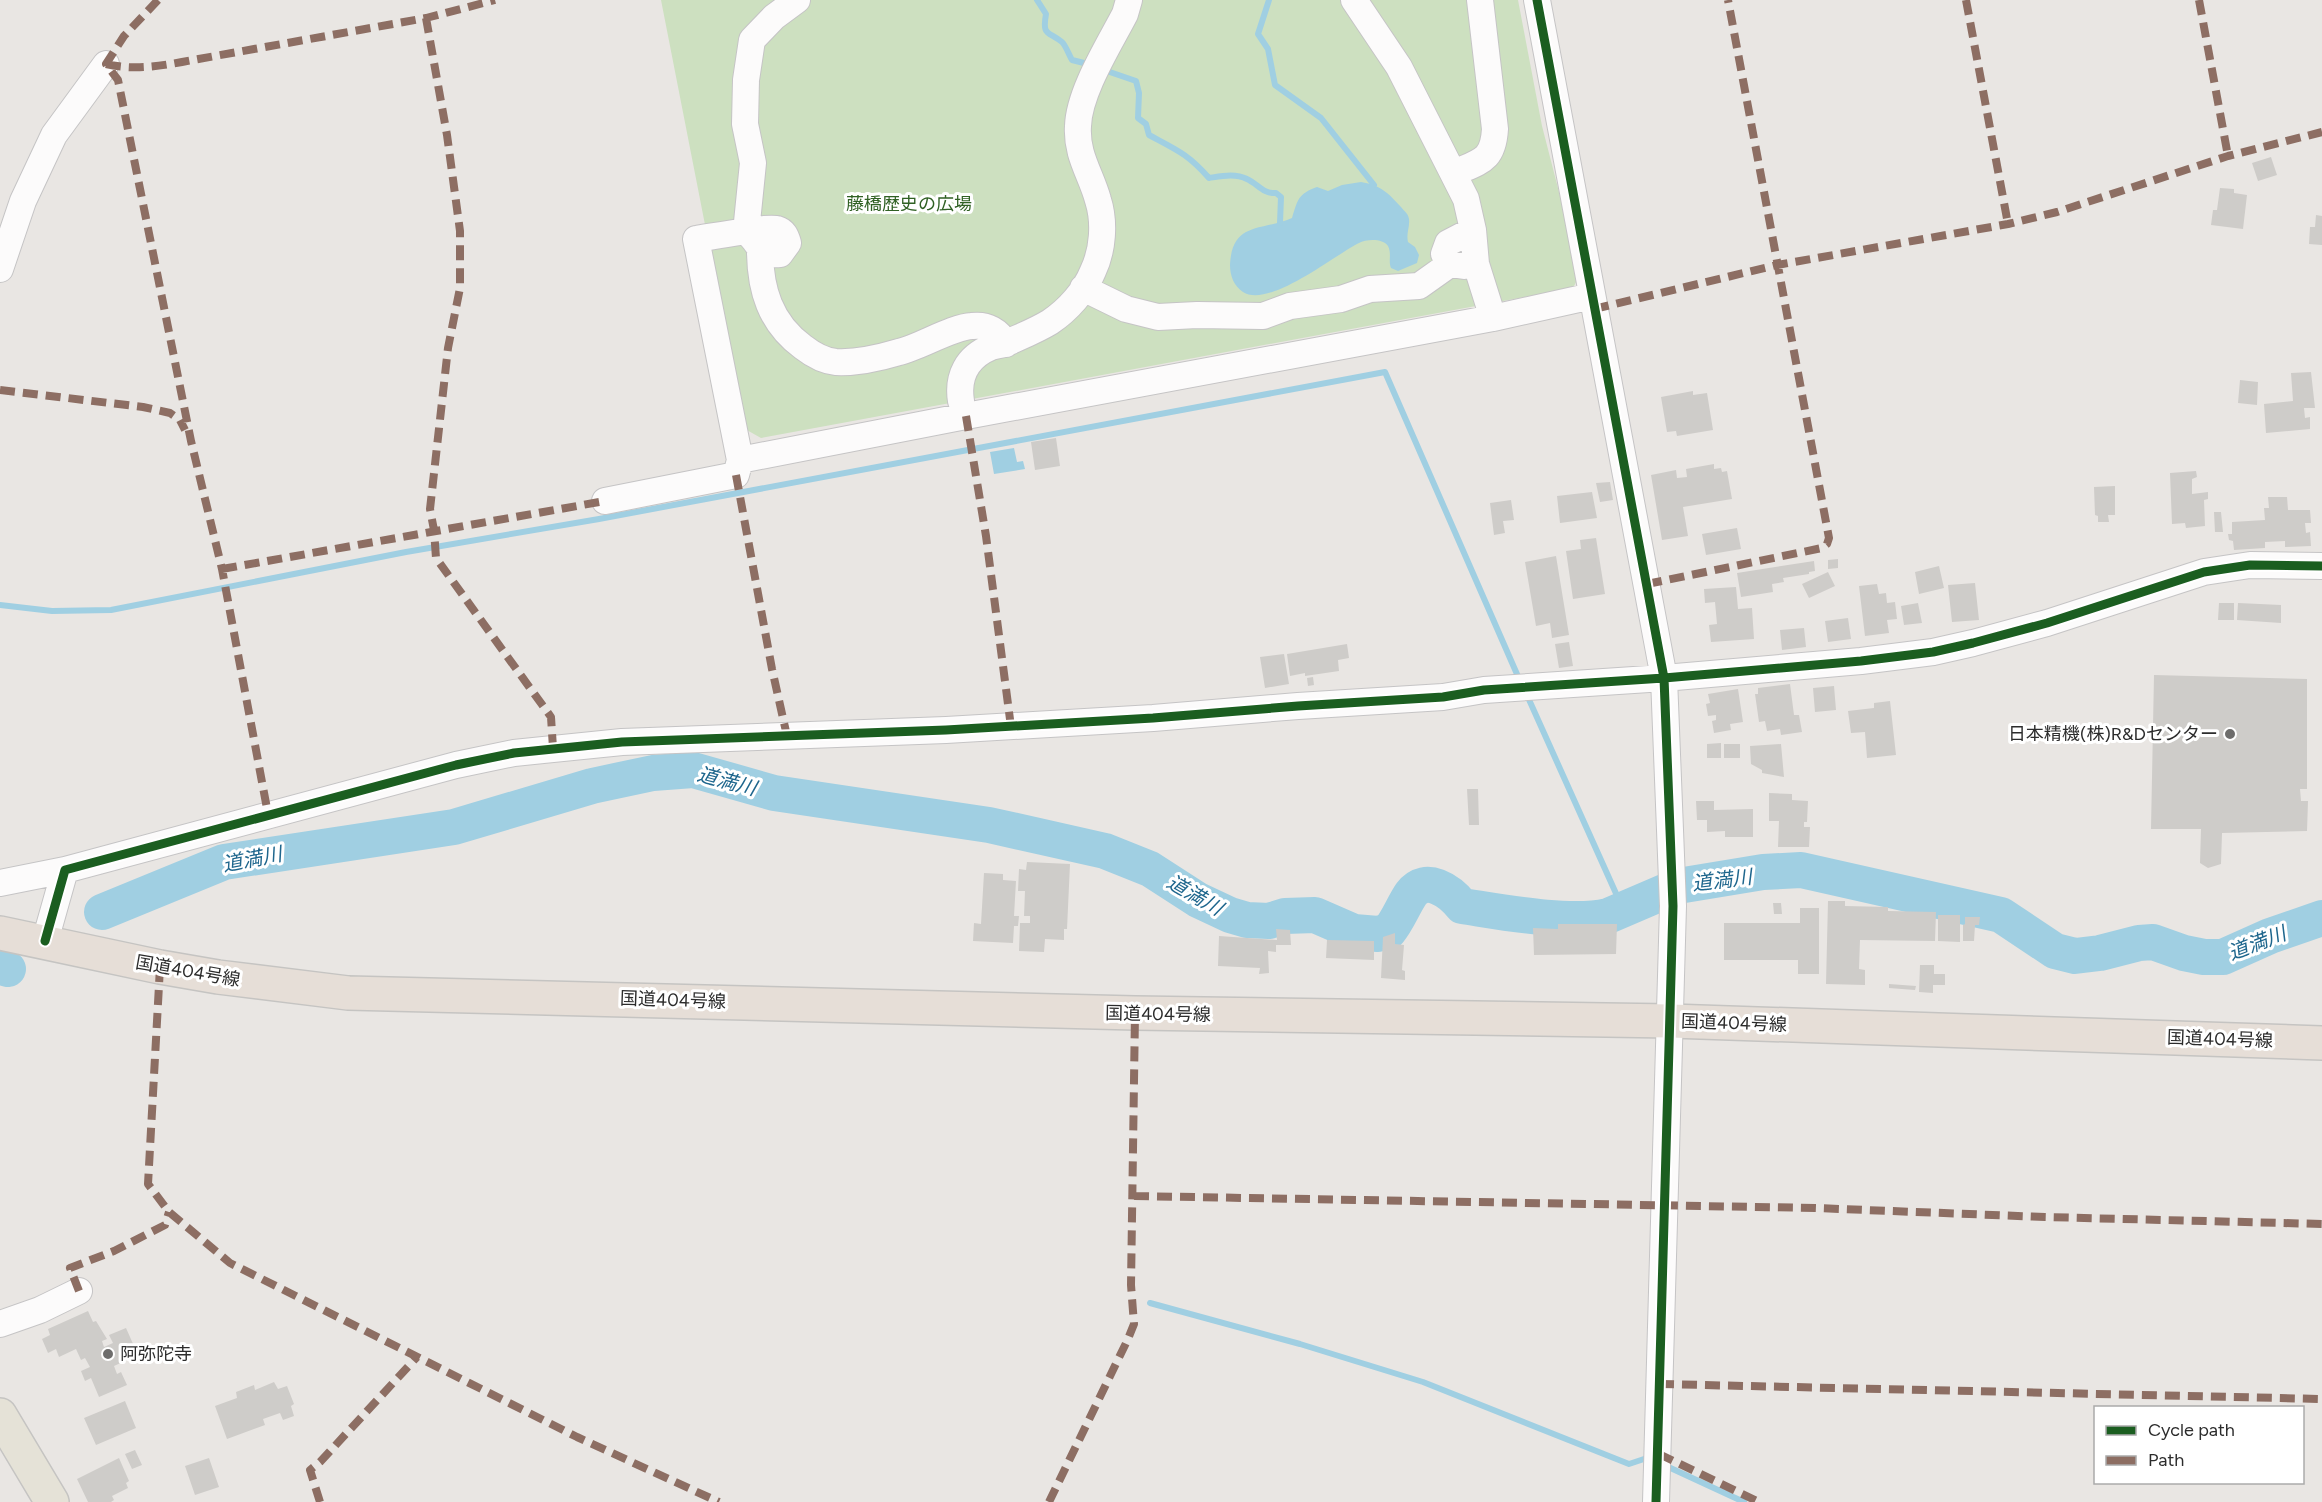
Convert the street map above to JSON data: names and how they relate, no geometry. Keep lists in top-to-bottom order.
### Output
{
  "streets": {
    "highway": ["国道404号線"]
  },
  "water": ["道満川"],
  "parks": ["藤橋歴史の広場"],
  "places": ["日本精機(株)R&Dセンター", "阿弥陀寺"],
  "legend": ["Cycle path", "Path"]
}
